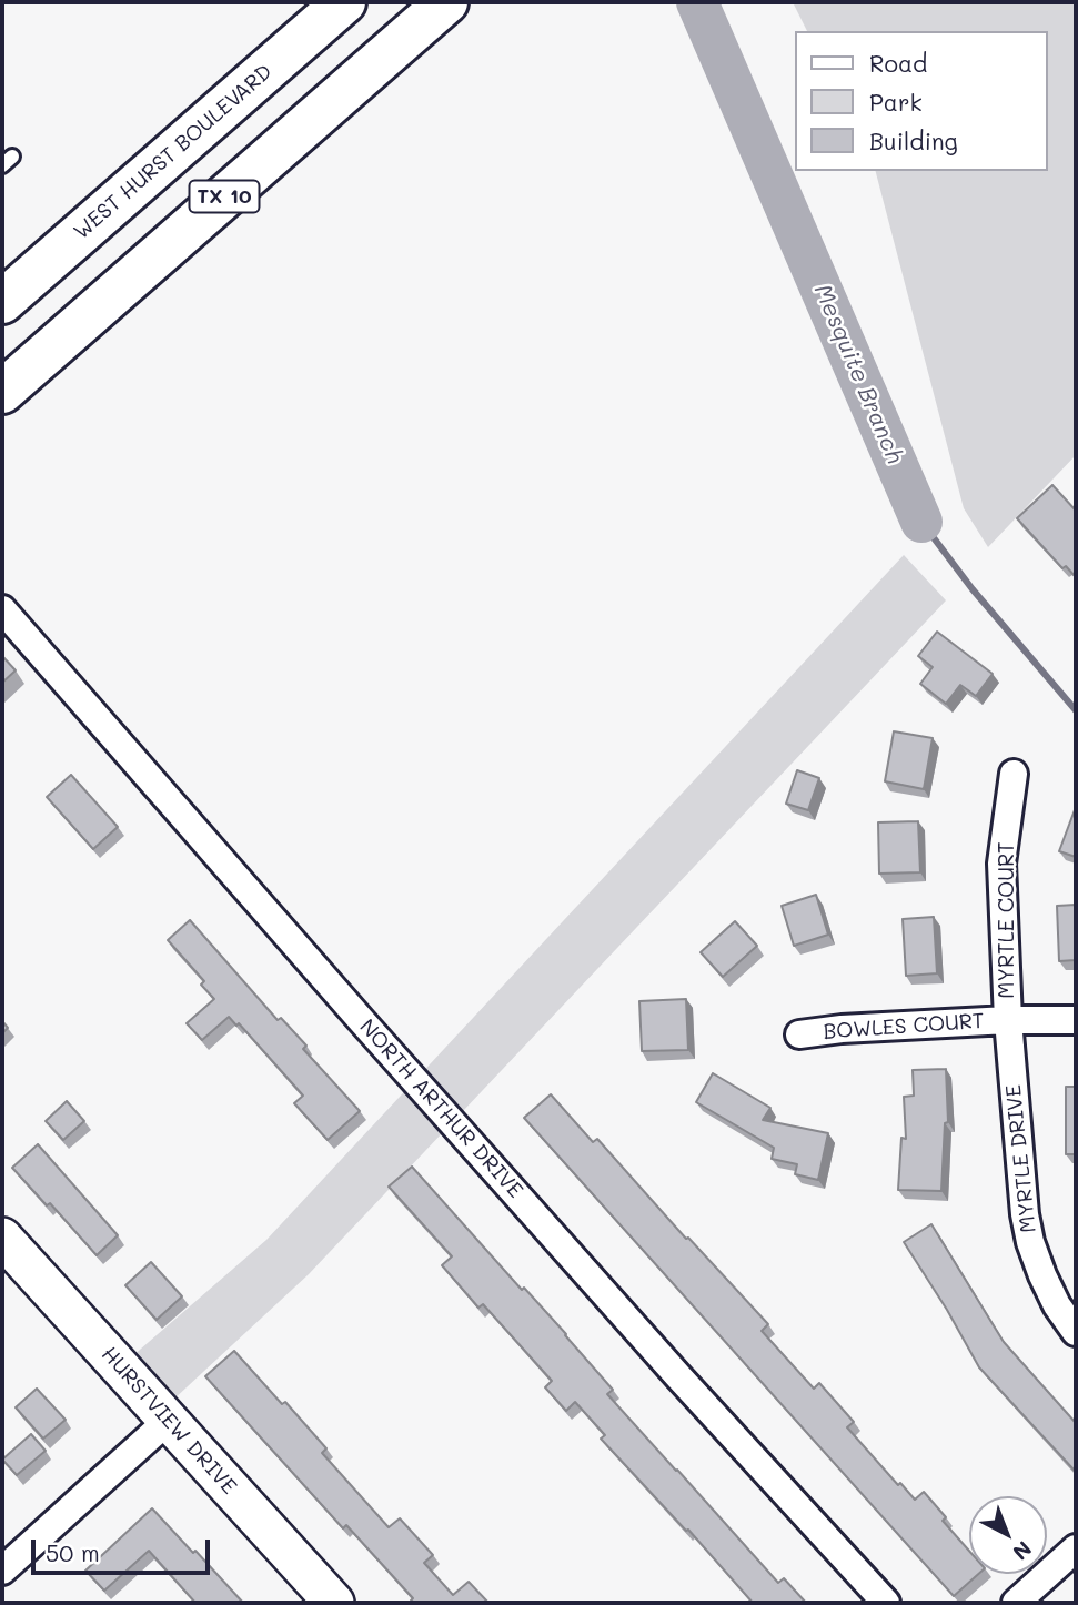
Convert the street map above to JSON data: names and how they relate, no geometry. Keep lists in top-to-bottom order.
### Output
{
  "streets": {
    "main road": ["WEST HURST BOULEVARD", "TX 10"],
    "street": [
      "MYRTLE COURT",
      "BOWLES COURT",
      "NORTH ARTHUR DRIVE",
      "MYRTLE DRIVE",
      "HURSTVIEW DRIVE"
    ]
  },
  "crossings": [
    ["MYRTLE COURT", "BOWLES COURT"],
    ["MYRTLE COURT", "MYRTLE DRIVE"],
    ["BOWLES COURT", "MYRTLE DRIVE"]
  ],
  "water": ["Mesquite Branch"],
  "legend": ["Road", "Park", "Building"],
  "scale_bar": "50 m",
  "north": "bottom right"
}
